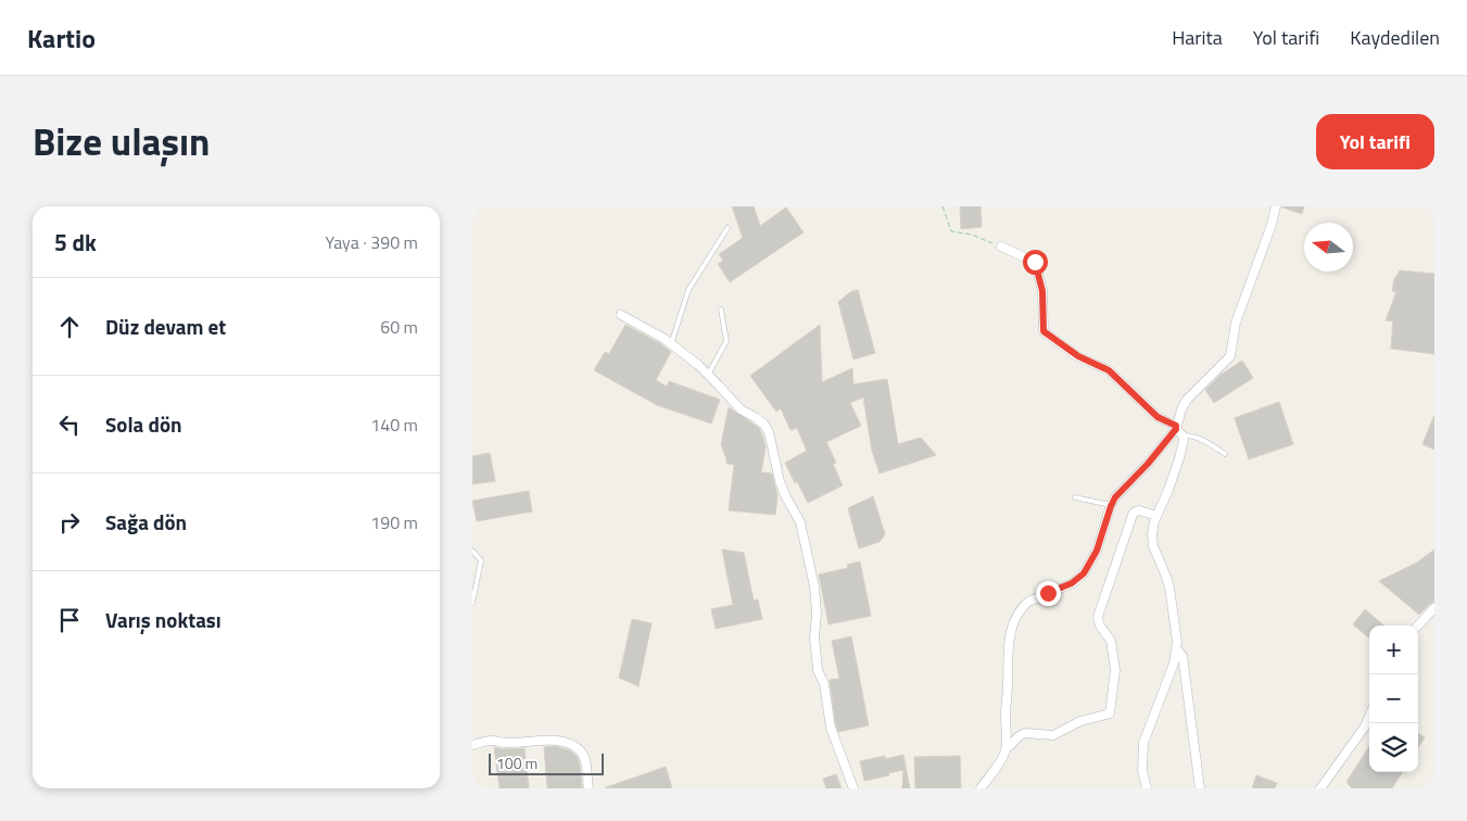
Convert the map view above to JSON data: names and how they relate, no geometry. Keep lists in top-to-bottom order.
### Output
{
  "scale_bar": "100 m",
  "north": "left",
  "page": {
    "header": "Kartio",
    "nav": ["Harita", "Yol tarifi", "Kaydedilen"],
    "title": "Bize ulaşın",
    "buttons": "Yol tarifi",
    "heading": ["5 dk", "Yaya · 390 m"],
    "list": [
      ["Düz devam et", "60 m"],
      ["Sola dön", "140 m"],
      ["Sağa dön", "190 m"],
      "Varış noktası"
    ],
    "map_buttons": ["+", "−"],
    "scale": "100 m"
  }
}
